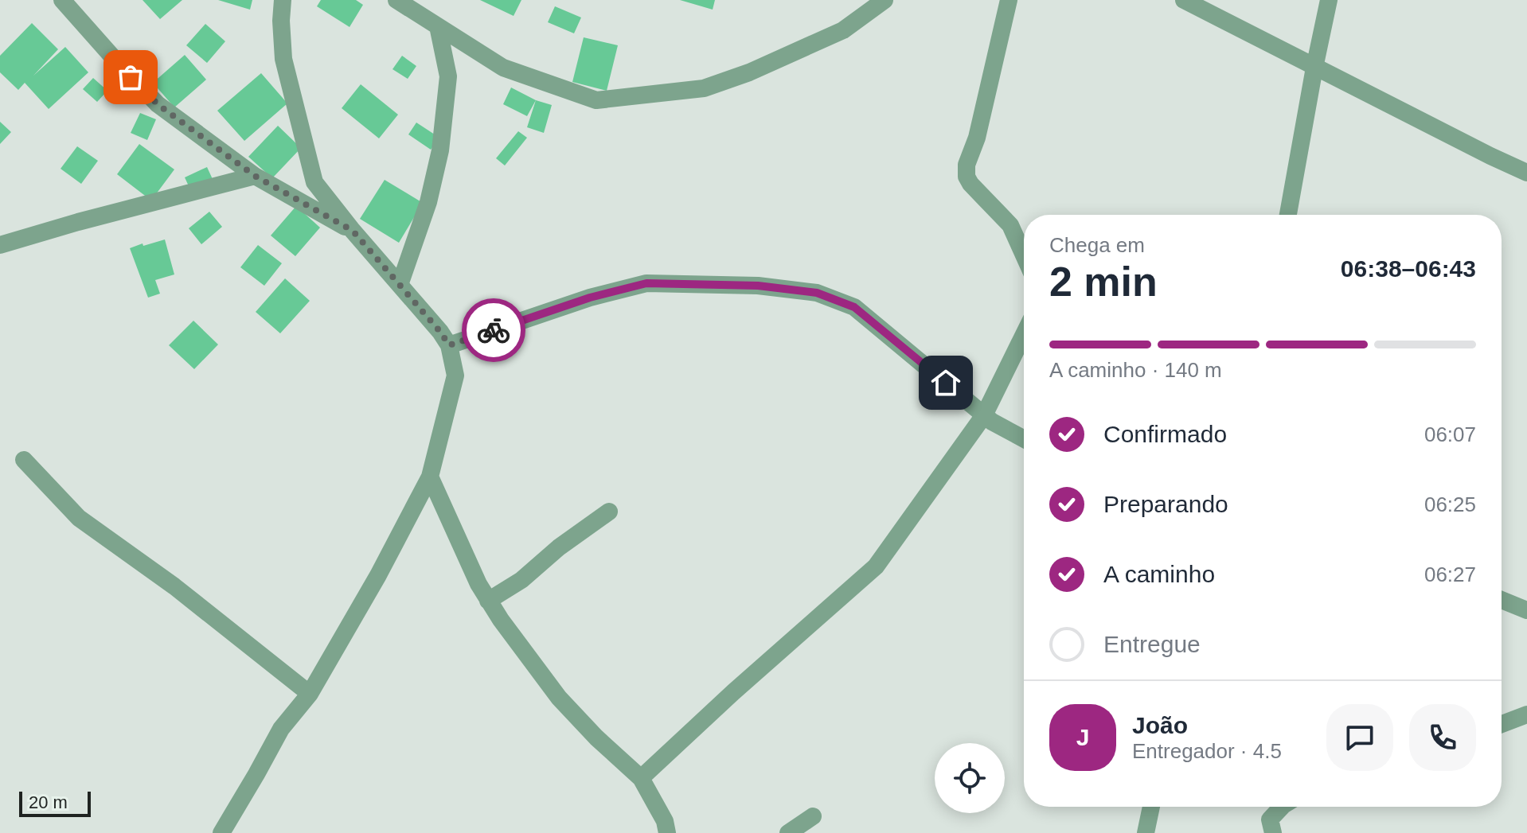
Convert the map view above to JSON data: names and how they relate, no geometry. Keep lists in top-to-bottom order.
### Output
{
  "scale_bar": "20 m",
  "page": {
    "heading": ["2 min", "Chega em", "06:38–06:43"],
    "panel": ["João", "Entregador · 4.5"],
    "bar": "A caminho · 140 m",
    "list": [
      ["Confirmado", "06:07"],
      ["Preparando", "06:25"],
      ["A caminho", "06:27"],
      "Entregue"
    ],
    "round": "J",
    "scale": "20 m"
  }
}
